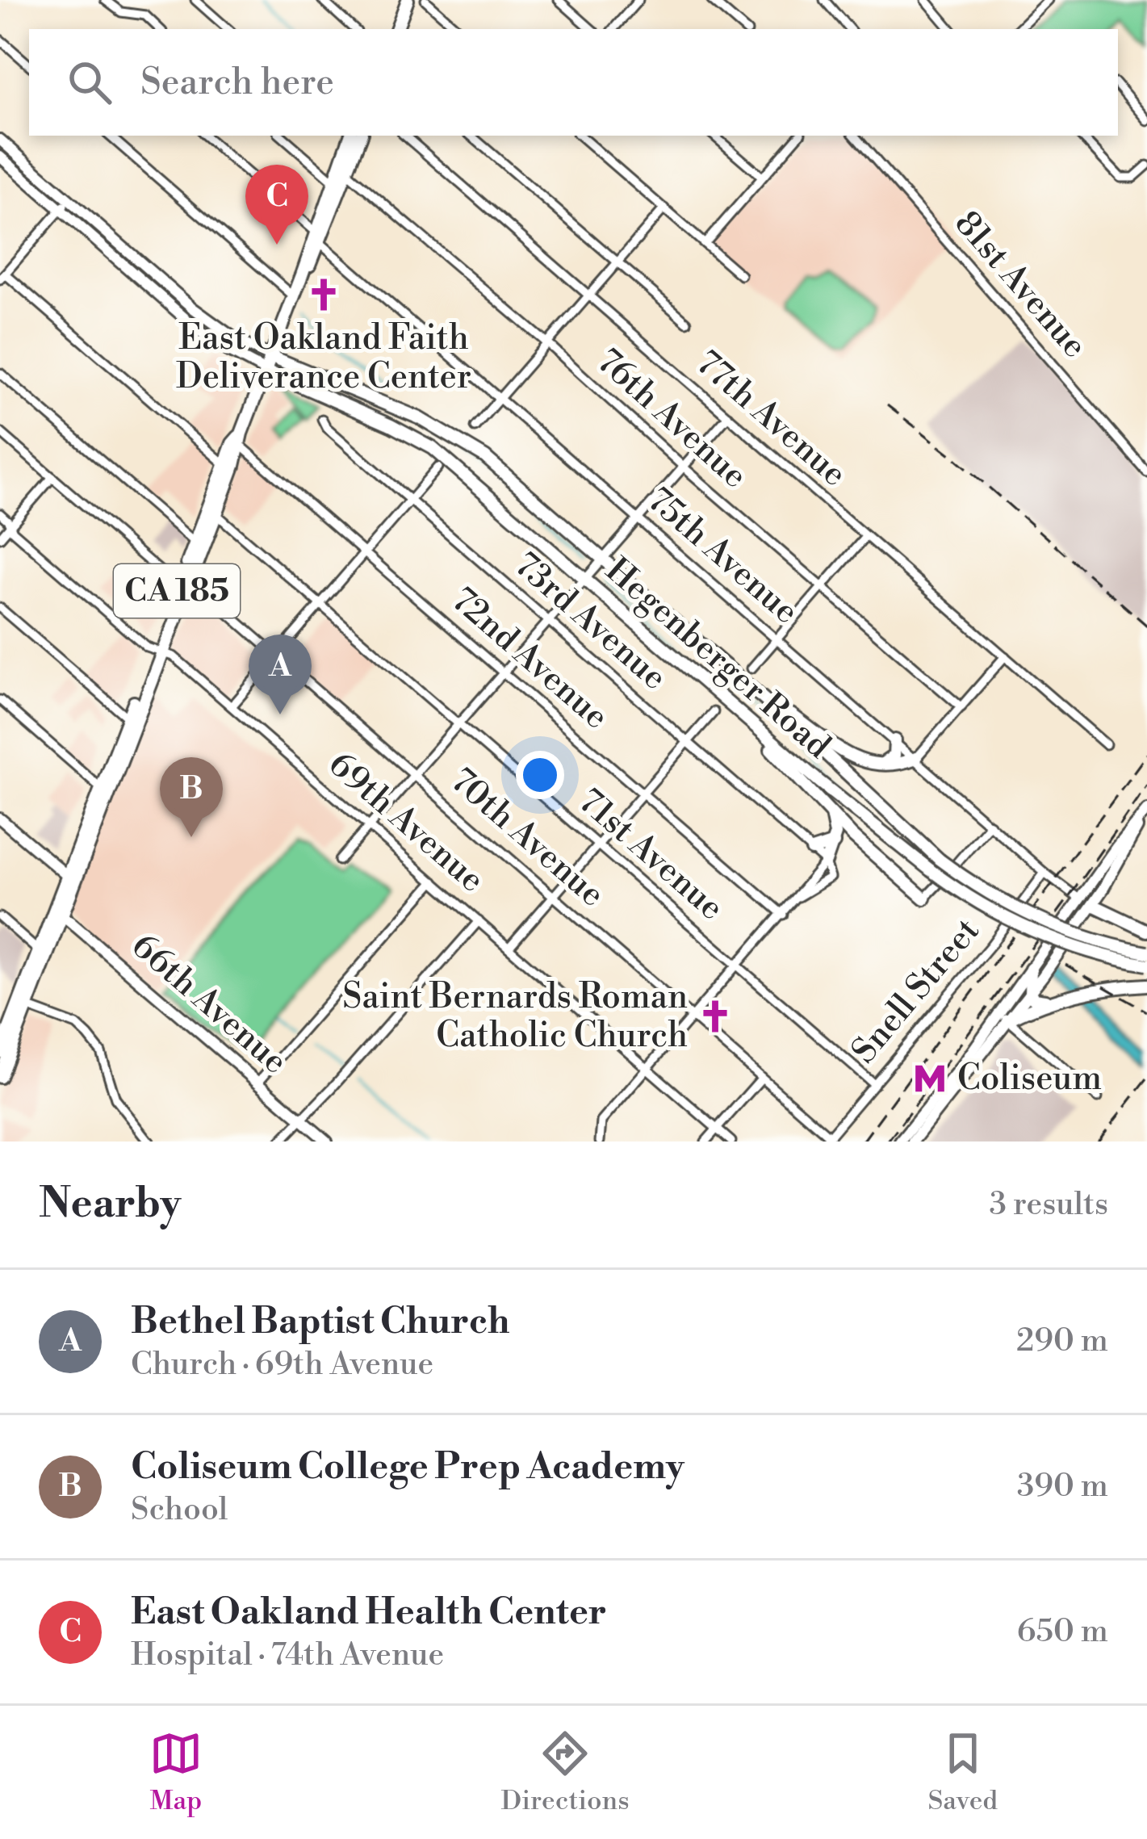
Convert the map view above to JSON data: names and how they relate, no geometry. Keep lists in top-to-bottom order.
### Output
{
  "streets": {
    "main road": [
      "75th Avenue",
      "CA 185",
      "Hegenberger Road",
      "66th Avenue"
    ],
    "street": [
      "81st Avenue",
      "76th Avenue",
      "77th Avenue",
      "73rd Avenue",
      "72nd Avenue",
      "69th Avenue",
      "70th Avenue",
      "71st Avenue",
      "Snell Street"
    ]
  },
  "crossings": [
    ["76th Avenue", "CA 185"],
    ["75th Avenue", "CA 185"],
    ["75th Avenue", "Snell Street"],
    ["CA 185", "72nd Avenue"],
    ["CA 185", "Hegenberger Road"],
    ["CA 185", "69th Avenue"],
    ["CA 185", "70th Avenue"],
    ["CA 185", "71st Avenue"],
    ["CA 185", "66th Avenue"],
    ["70th Avenue", "Snell Street"],
    ["71st Avenue", "Snell Street"]
  ],
  "places": {
    "church": ["East Oakland Faith Deliverance Center", "Saint Bernards Roman Catholic Church"],
    "metro station": ["Coliseum"]
  },
  "page": {
    "search": "Search here",
    "pins": ["C", "A", "B"],
    "heading": ["Nearby", "3 results"],
    "list": [
      {
        "mark": "A",
        "name": "Bethel Baptist Church",
        "note": "Church · 69th Avenue",
        "value": "290 m"
      },
      {
        "mark": "B",
        "name": "Coliseum College Prep Academy",
        "note": "School",
        "value": "390 m"
      },
      {
        "mark": "C",
        "name": "East Oakland Health Center",
        "note": "Hospital · 74th Avenue",
        "value": "650 m"
      }
    ],
    "nav": ["Map", "Directions", "Saved"]
  }
}
